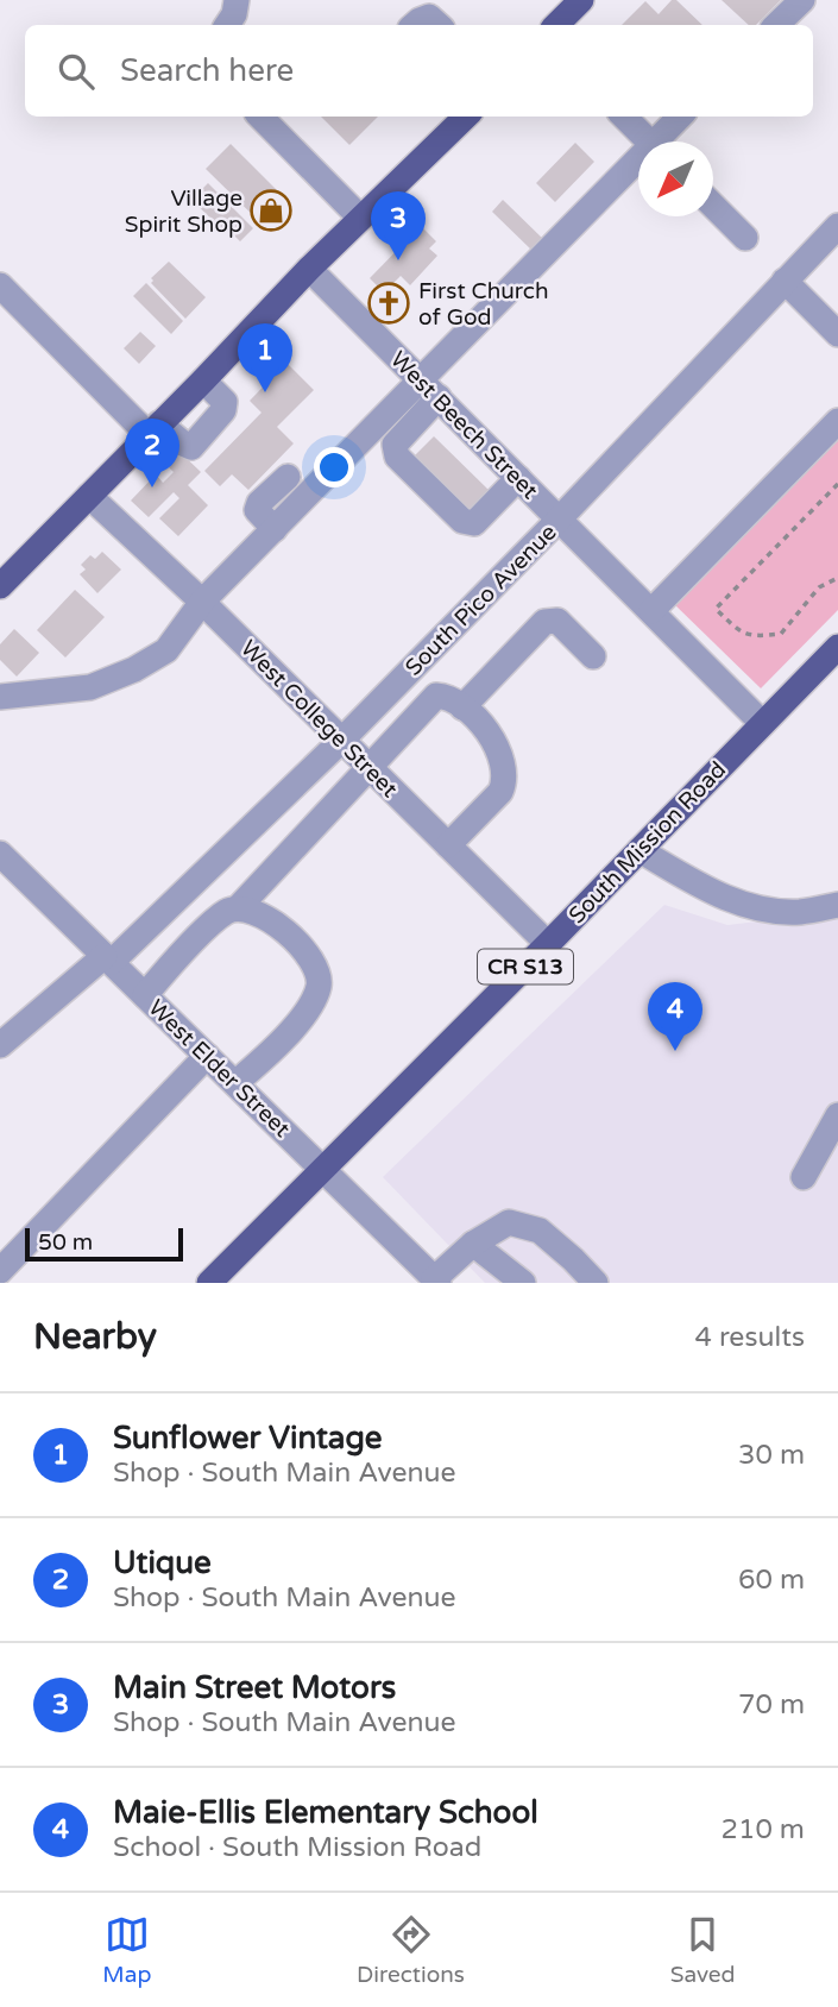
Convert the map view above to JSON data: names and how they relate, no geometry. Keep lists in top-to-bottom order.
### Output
{
  "streets": {
    "main road": ["South Mission Road", "CR S13"],
    "street": [
      "West Beech Street",
      "South Pico Avenue",
      "West College Street",
      "West Elder Street"
    ]
  },
  "crossings": [
    ["West Beech Street", "South Pico Avenue"],
    ["West Beech Street", "South Mission Road"],
    ["South Pico Avenue", "West College Street"],
    ["South Pico Avenue", "West Elder Street"],
    ["West College Street", "South Mission Road"],
    ["South Mission Road", "West Elder Street"]
  ],
  "places": {
    "shop": ["Village Spirit Shop"],
    "church": ["First Church of God"]
  },
  "scale_bar": "50 m",
  "north": "bottom left",
  "page": {
    "search": "Search here",
    "pins": [
      "3",
      "1",
      "2",
      "4"
    ],
    "scale": "50 m",
    "heading": ["Nearby", "4 results"],
    "list": [
      {
        "mark": "1",
        "name": "Sunflower Vintage",
        "note": "Shop · South Main Avenue",
        "value": "30 m"
      },
      {
        "mark": "2",
        "name": "Utique",
        "note": "Shop · South Main Avenue",
        "value": "60 m"
      },
      {
        "mark": "3",
        "name": "Main Street Motors",
        "note": "Shop · South Main Avenue",
        "value": "70 m"
      },
      {
        "mark": "4",
        "name": "Maie-Ellis Elementary School",
        "note": "School · South Mission Road",
        "value": "210 m"
      }
    ],
    "nav": ["Map", "Directions", "Saved"]
  }
}
